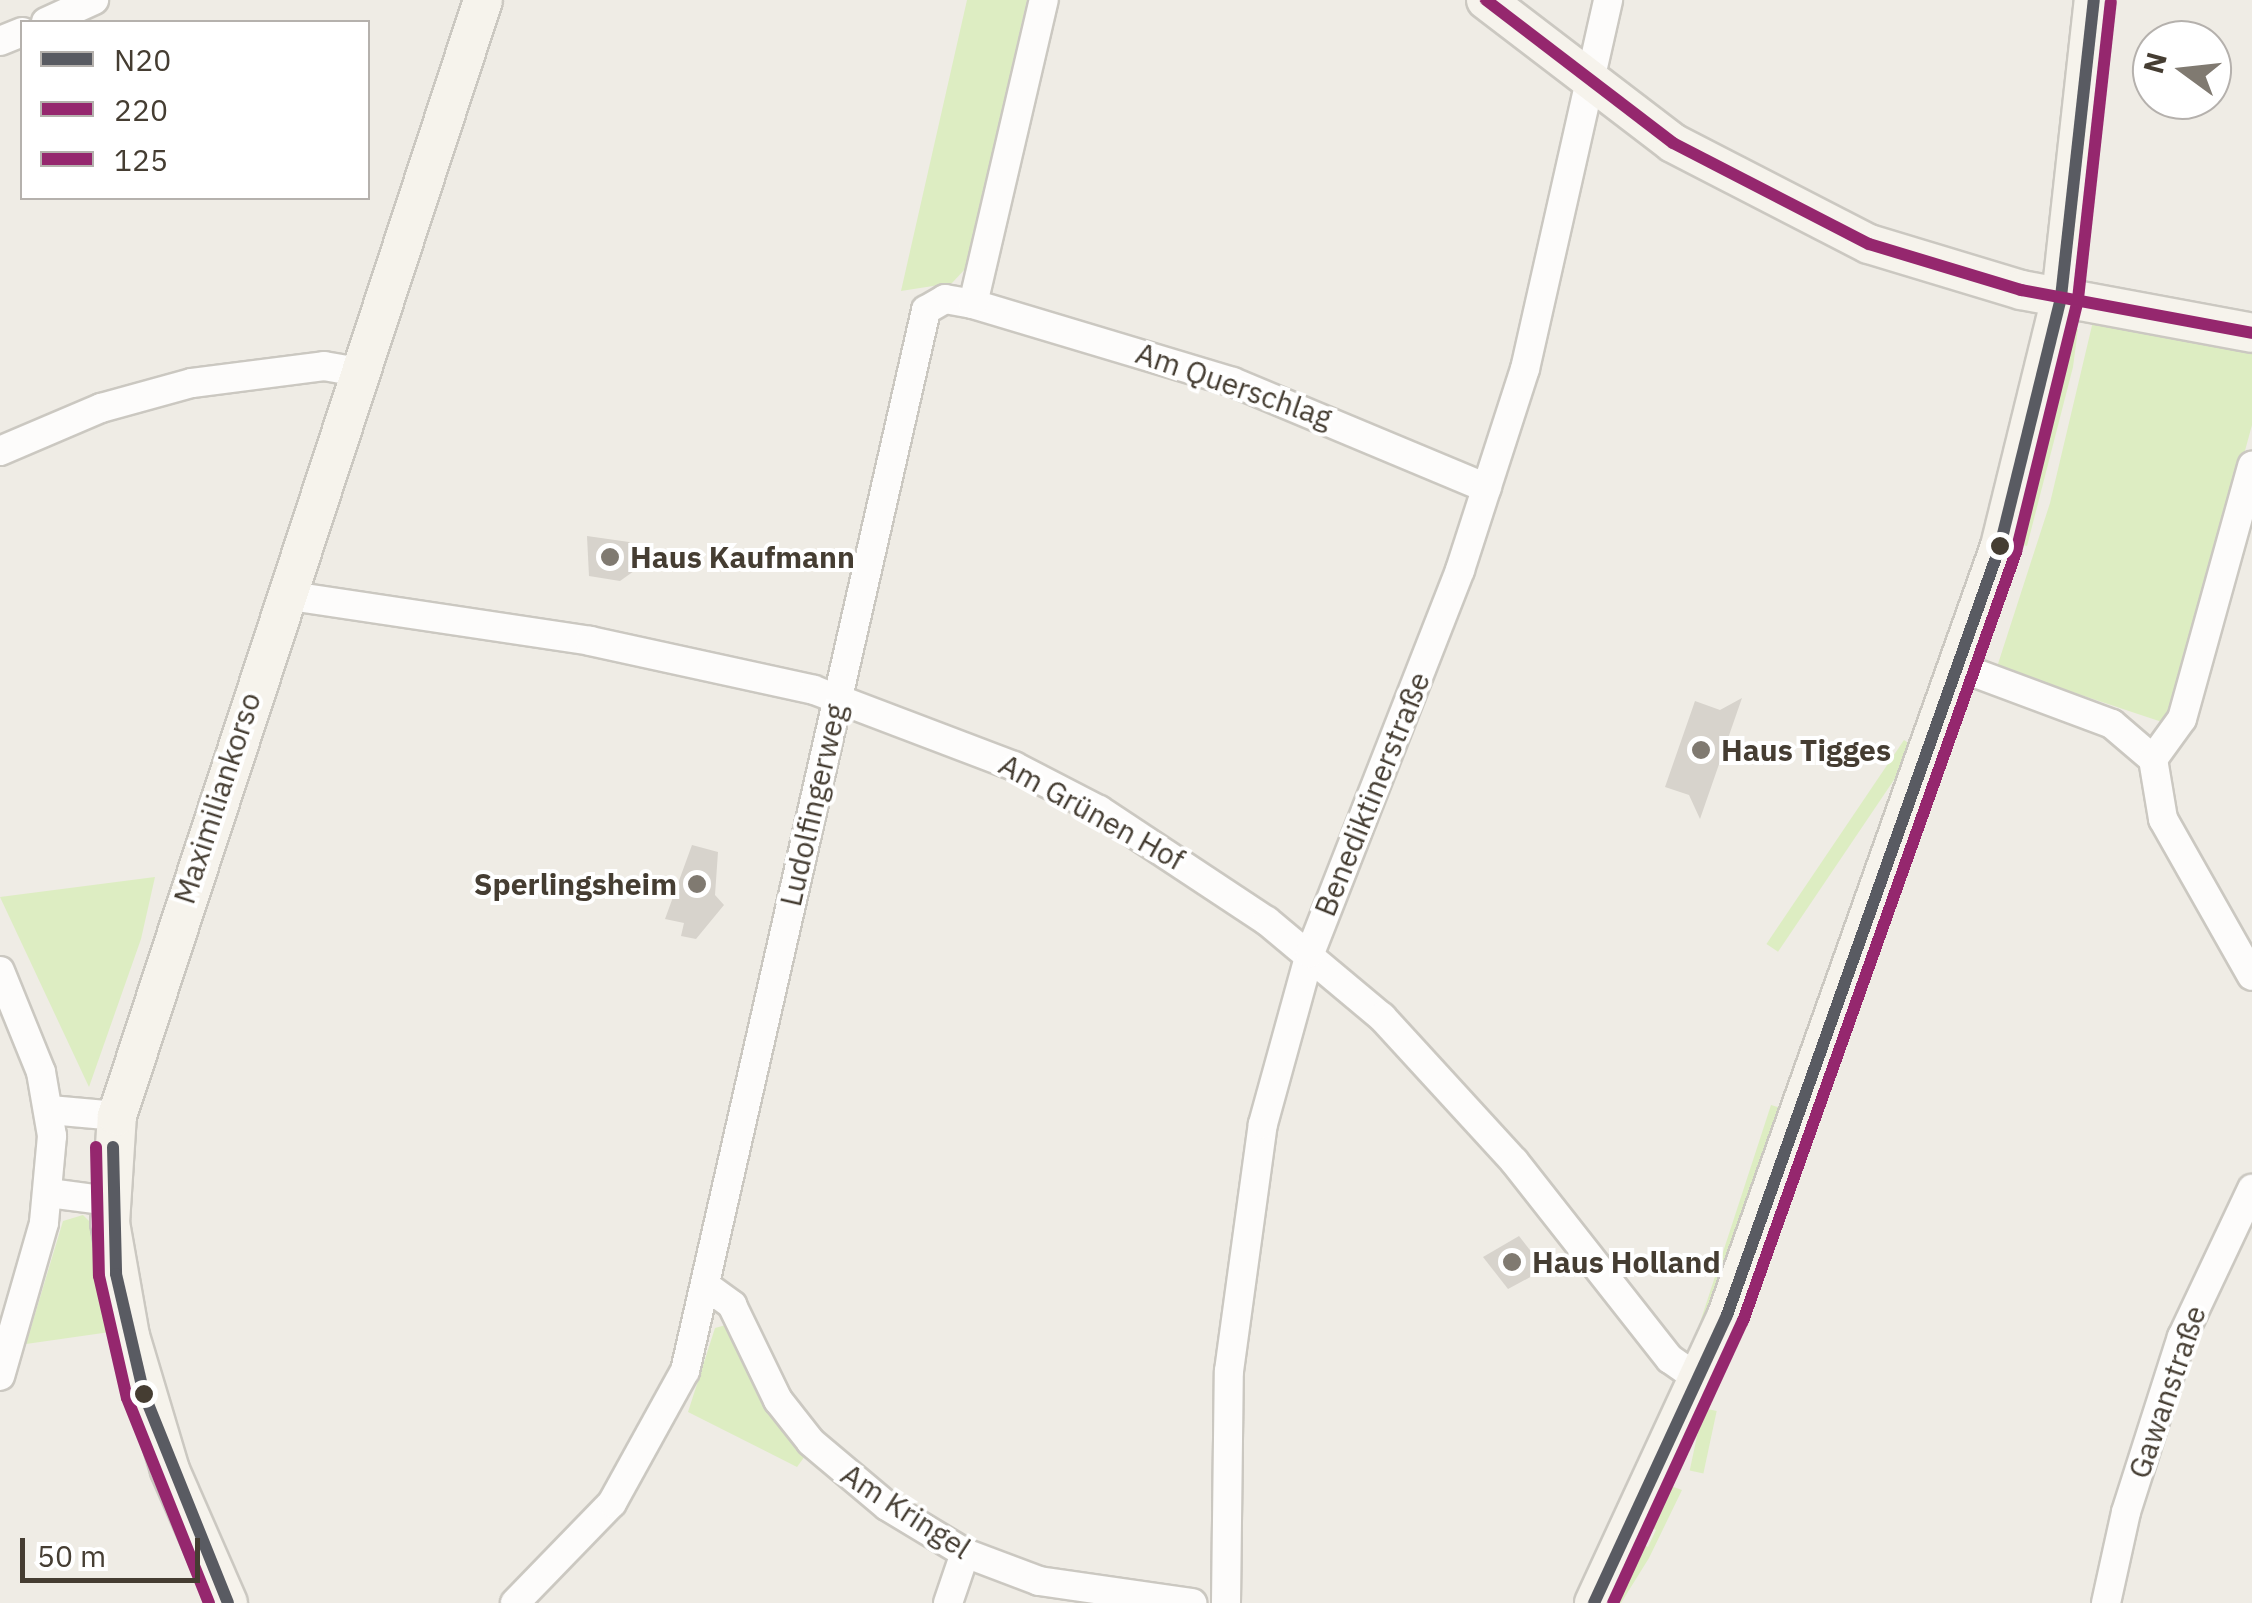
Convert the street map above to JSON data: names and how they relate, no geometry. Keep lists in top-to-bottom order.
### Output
{
  "streets": {
    "street": [
      "Am Querschlag",
      "Benediktinerstraße",
      "Maximiliankorso",
      "Ludolfingerweg",
      "Am Grünen Hof",
      "Gawanstraße",
      "Am Kringel"
    ]
  },
  "crossings": [
    ["Am Querschlag", "Benediktinerstraße"],
    ["Am Querschlag", "Ludolfingerweg"],
    ["Benediktinerstraße", "Am Grünen Hof"],
    ["Benediktinerstraße", "Am Kringel"],
    ["Maximiliankorso", "Am Grünen Hof"],
    ["Ludolfingerweg", "Am Grünen Hof"],
    ["Ludolfingerweg", "Am Kringel"]
  ],
  "places": [
    "Haus Kaufmann",
    "Haus Tigges",
    "Sperlingsheim",
    "Haus Holland"
  ],
  "lines": ["transit line N20", "transit line 125", "transit line 220"],
  "legend": ["N20", "220", "125"],
  "scale_bar": "50 m",
  "north": "left"
}
